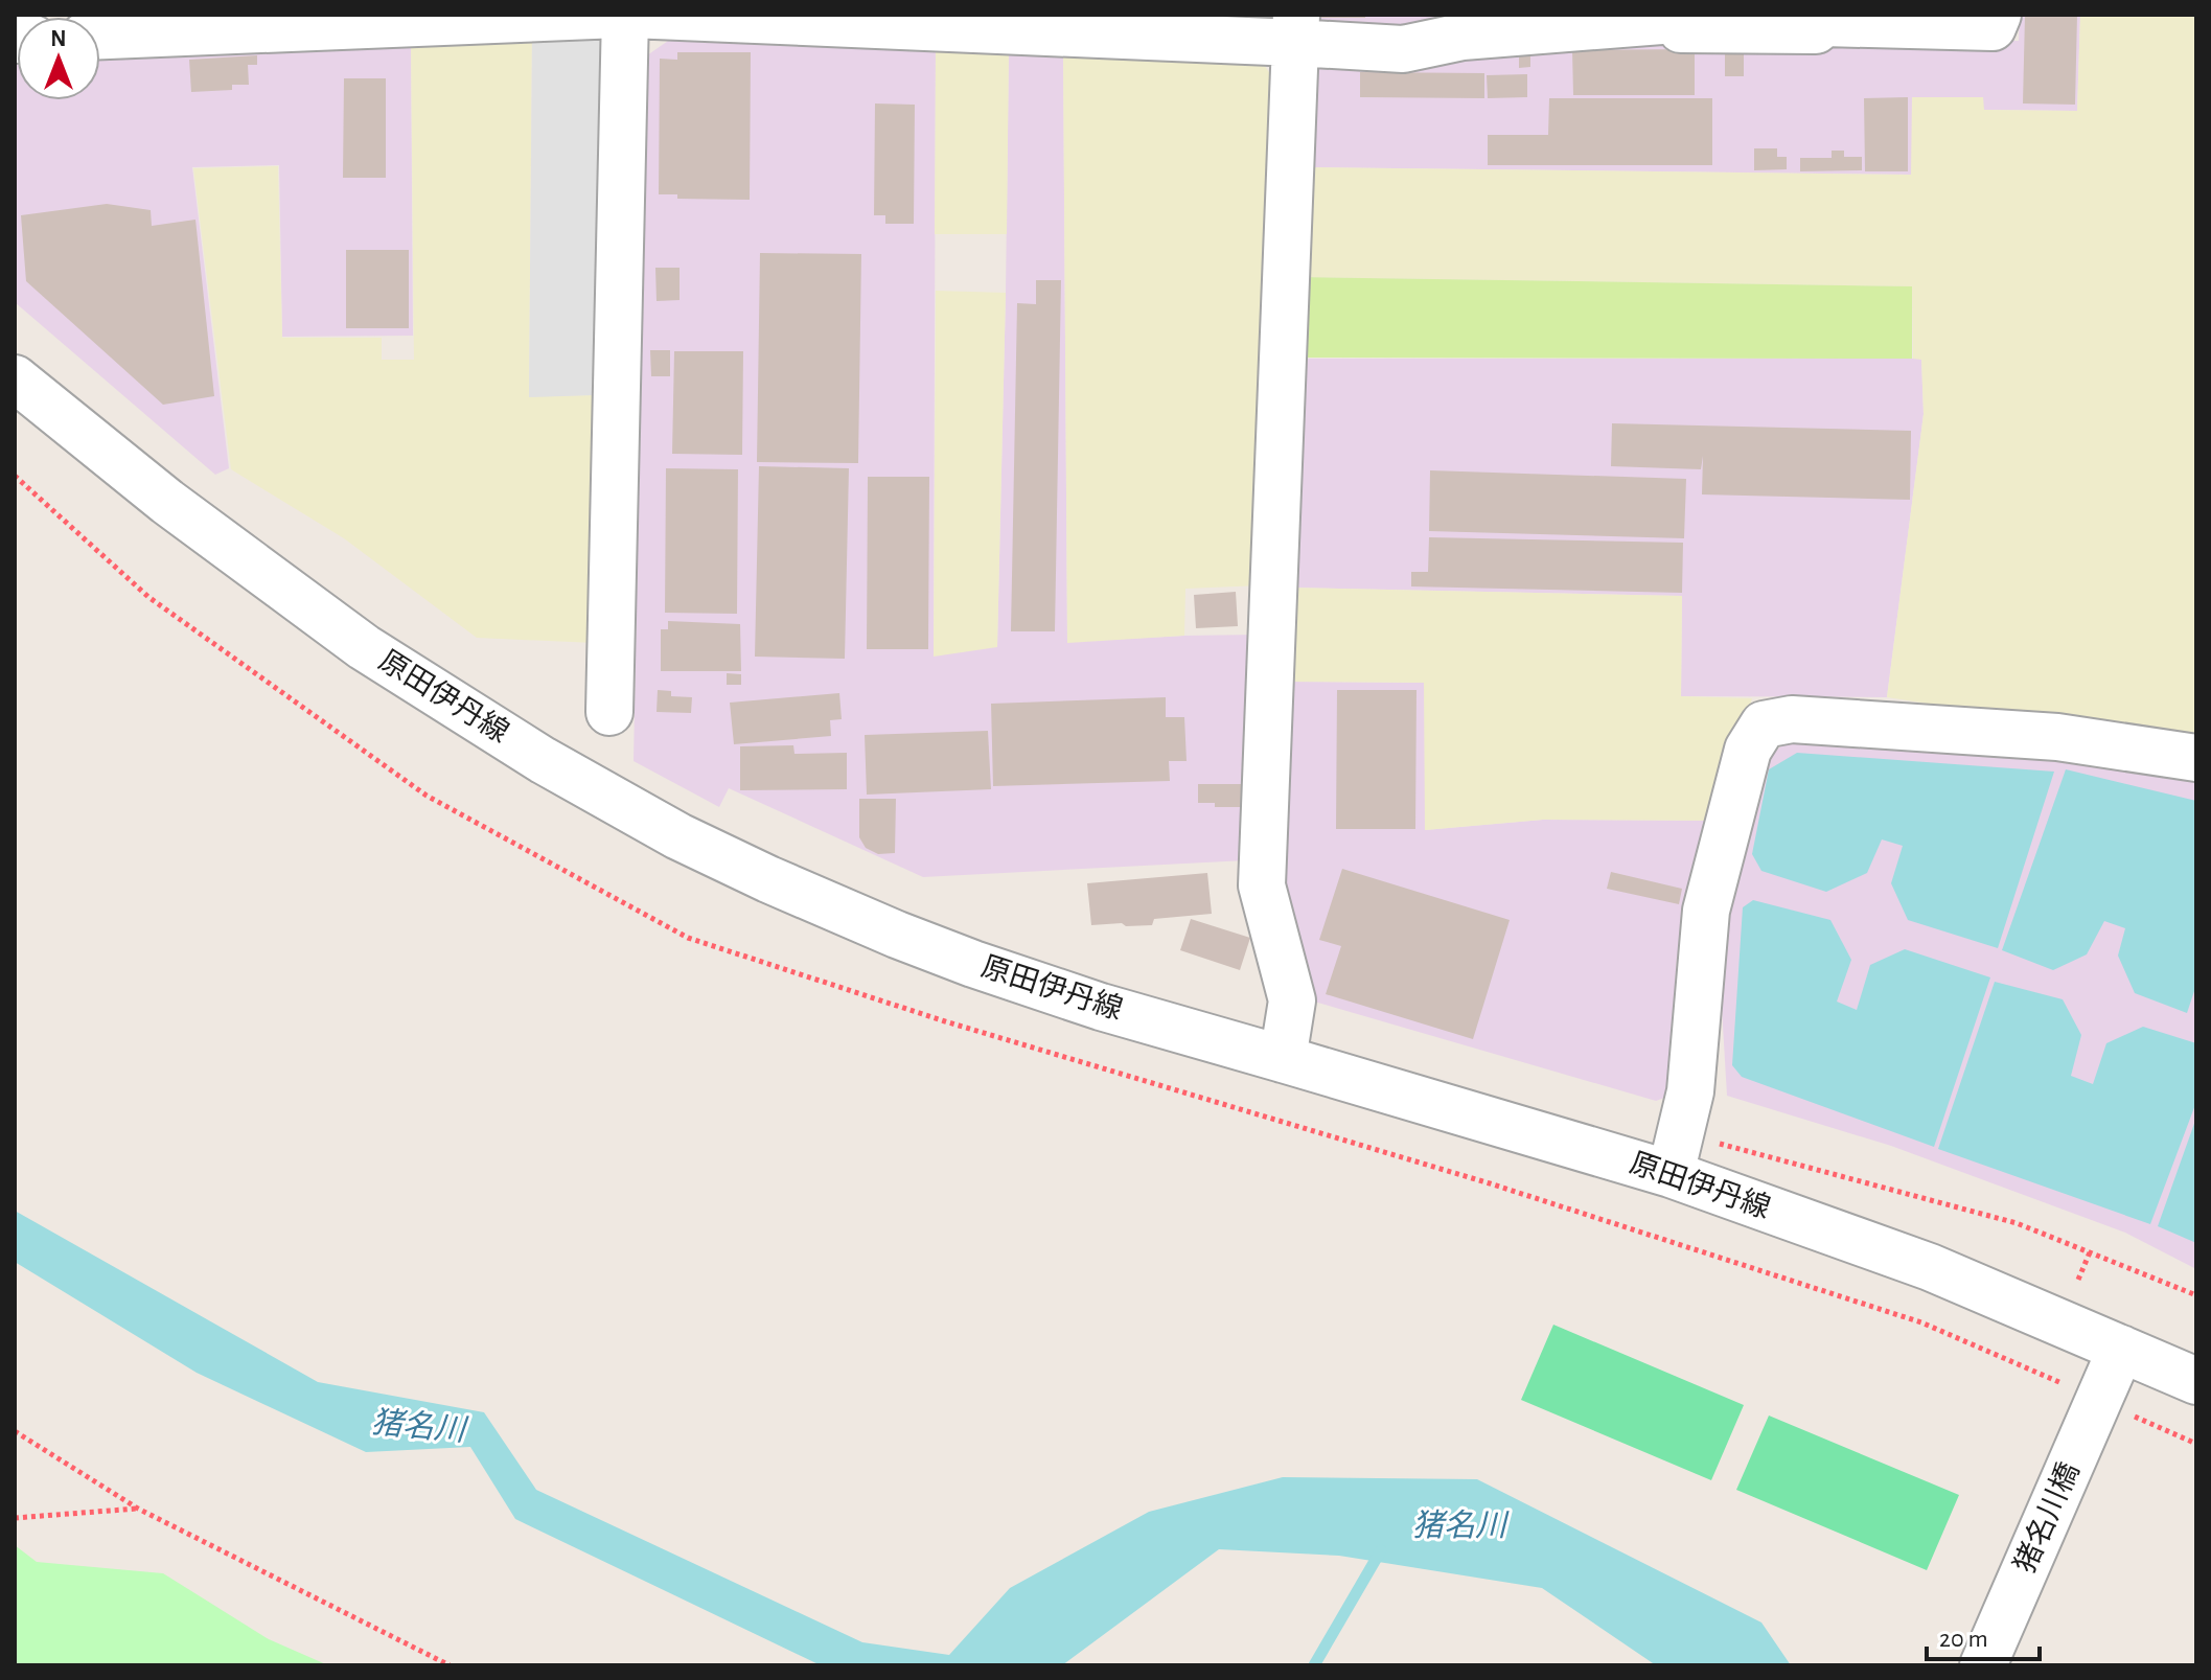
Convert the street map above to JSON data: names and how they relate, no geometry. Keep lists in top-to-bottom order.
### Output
{
  "streets": {
    "street": ["原田伊丹線", "猪名川橋"]
  },
  "crossings": [
    ["原田伊丹線", "猪名川橋"]
  ],
  "water": ["猪名川"],
  "scale_bar": "20 m",
  "north": "top"
}
